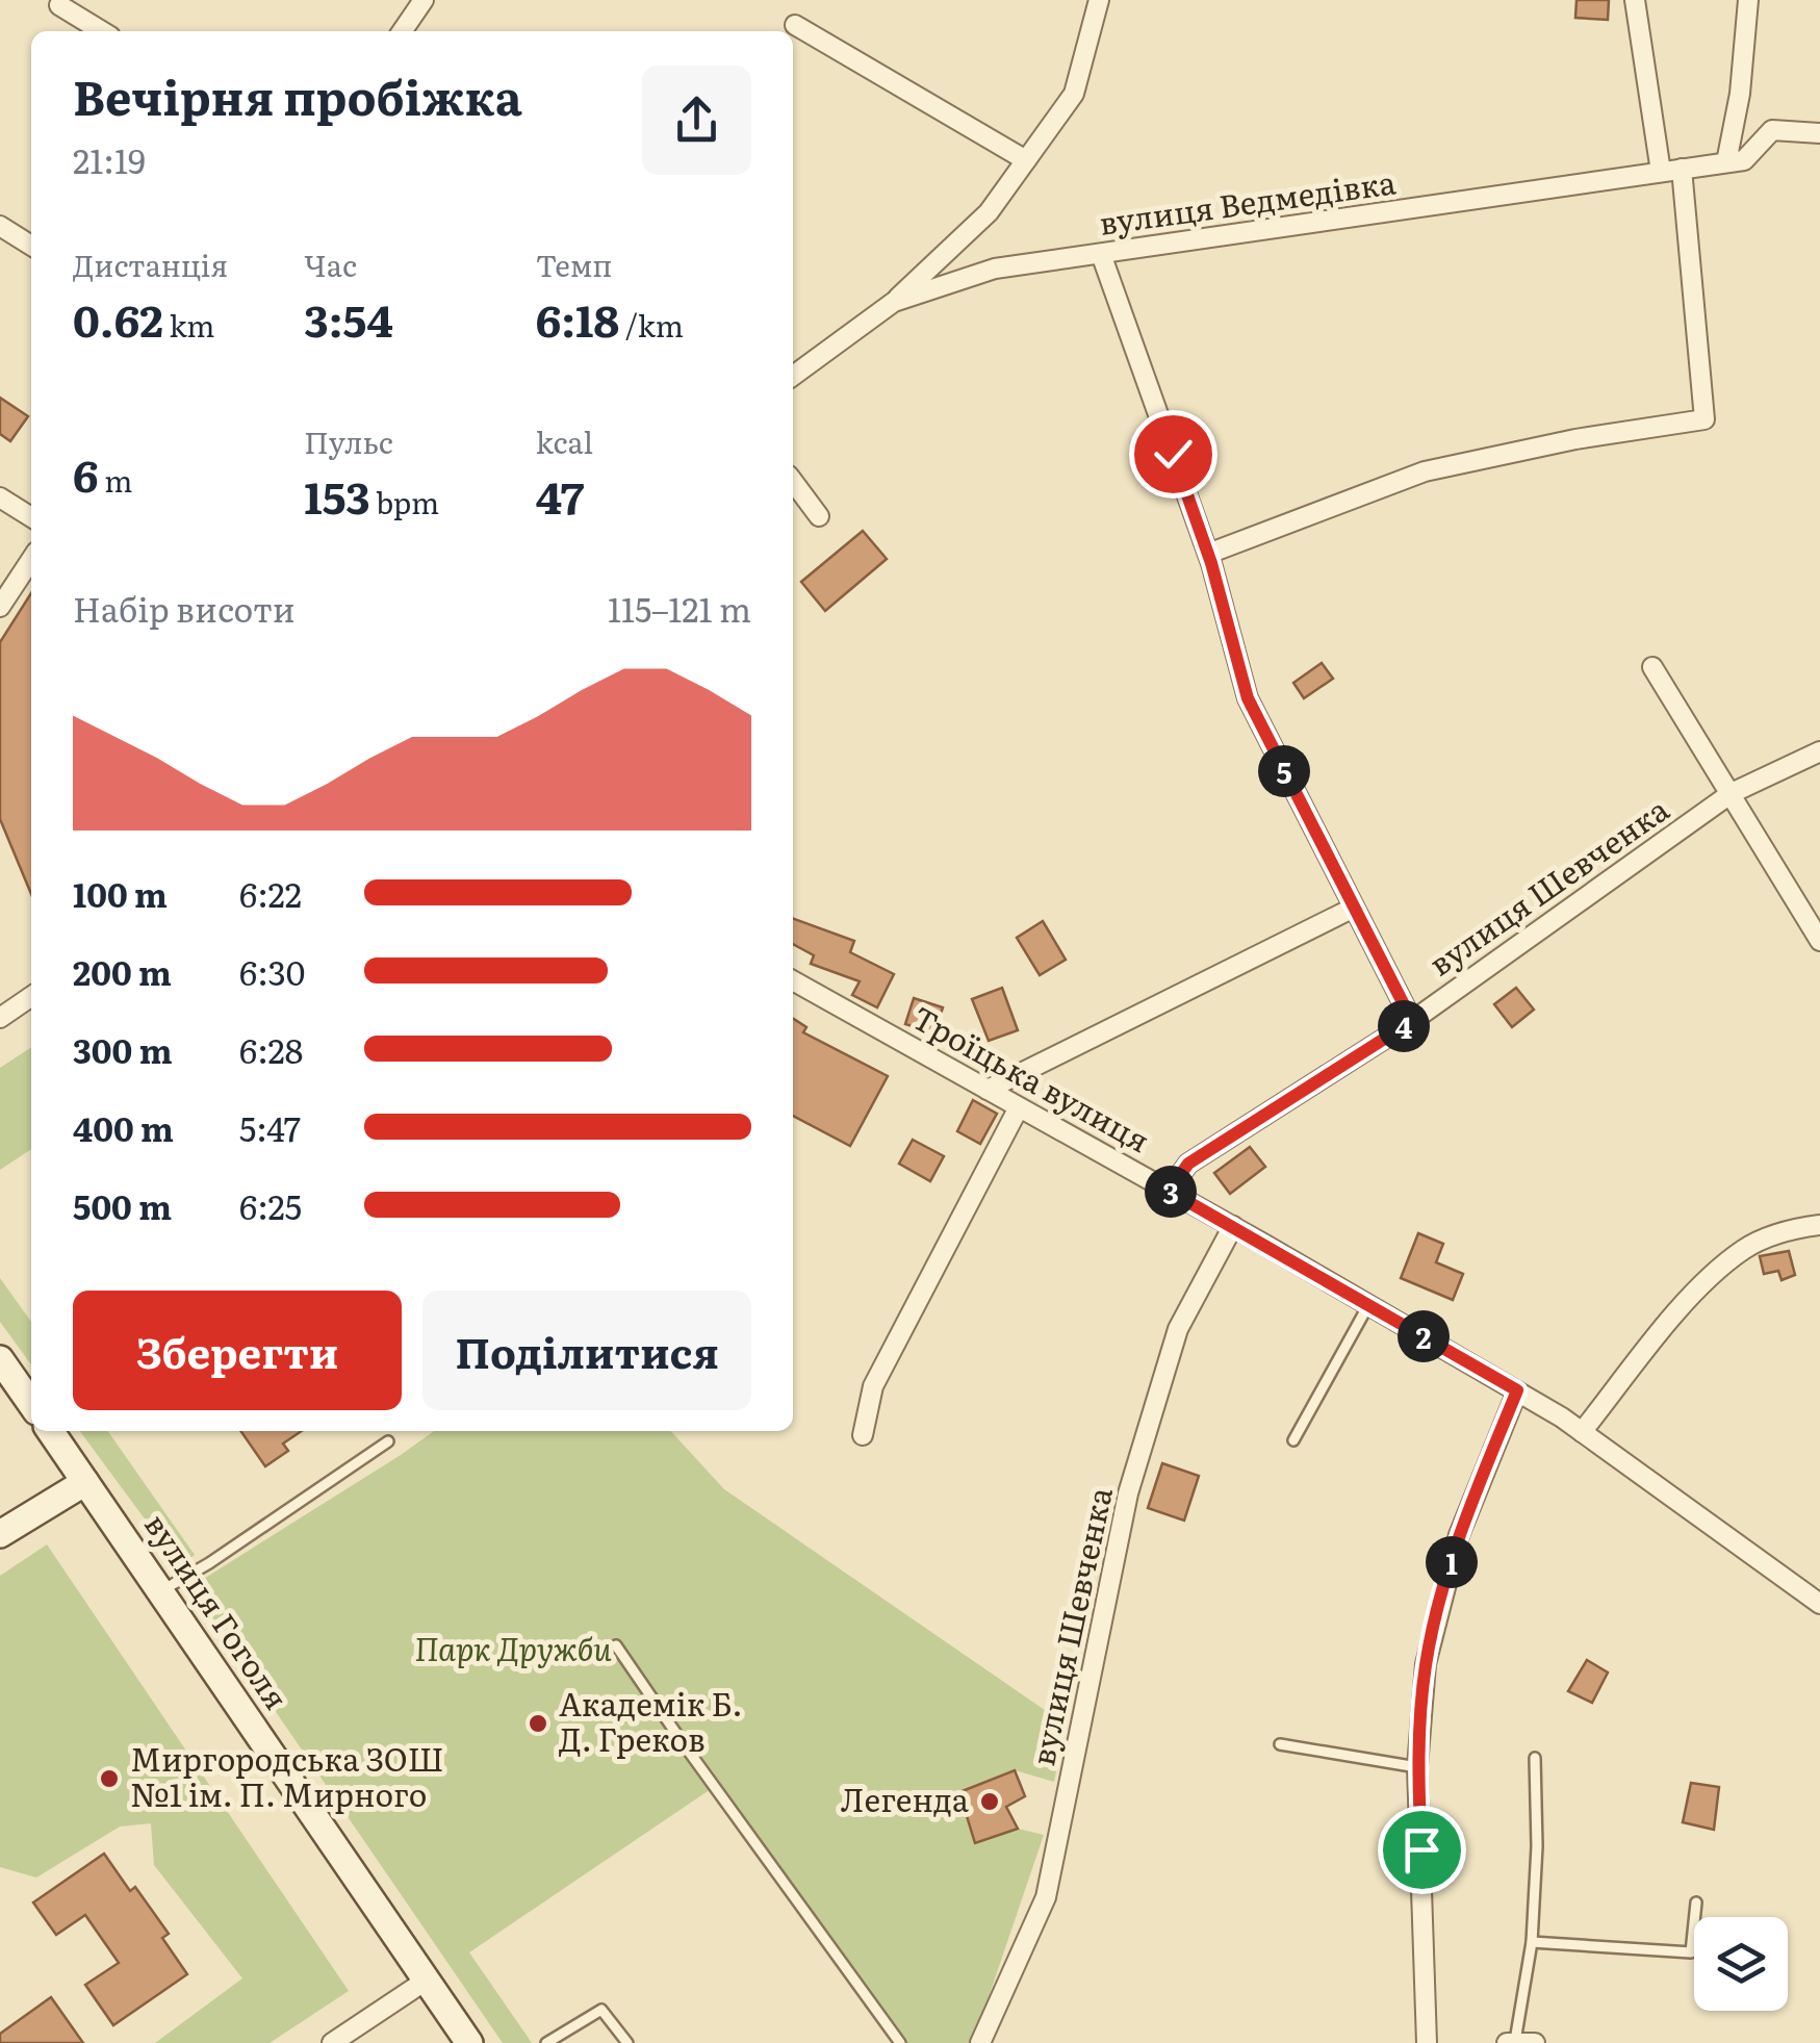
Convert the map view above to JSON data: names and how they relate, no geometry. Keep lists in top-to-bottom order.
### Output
{
  "streets": {
    "street": [
      "вулиця Ведмедівка",
      "вулиця Шевченка",
      "Троїцька вулиця",
      "вулиця Гоголя"
    ]
  },
  "crossings": [
    ["вулиця Шевченка", "Троїцька вулиця"]
  ],
  "parks": ["Парк Дружби"],
  "places": ["Академік Б. Д. Греков", "Миргородська ЗОШ №1 ім. П. Мирного", "Легенда"],
  "page": {
    "heading": ["Вечірня пробіжка", "21:19"],
    "stats": [
      ["Дистанція", "0.62 km"],
      ["Час", "3:54"],
      ["Темп", "6:18 /km"],
      ["6 m"],
      ["Пульс", "153 bpm"],
      ["kcal", "47"]
    ],
    "chart": ["Набір висоти", "115–121 m"],
    "pins": [
      "5",
      "4",
      "3",
      "2",
      "1"
    ],
    "list": [
      {
        "name": "100 m",
        "note": "6:22"
      },
      {
        "name": "200 m",
        "note": "6:30"
      },
      {
        "name": "300 m",
        "note": "6:28"
      },
      {
        "name": "400 m",
        "note": "5:47"
      },
      {
        "name": "500 m",
        "note": "6:25"
      }
    ],
    "buttons": ["Зберегти", "Поділитися"]
  }
}
